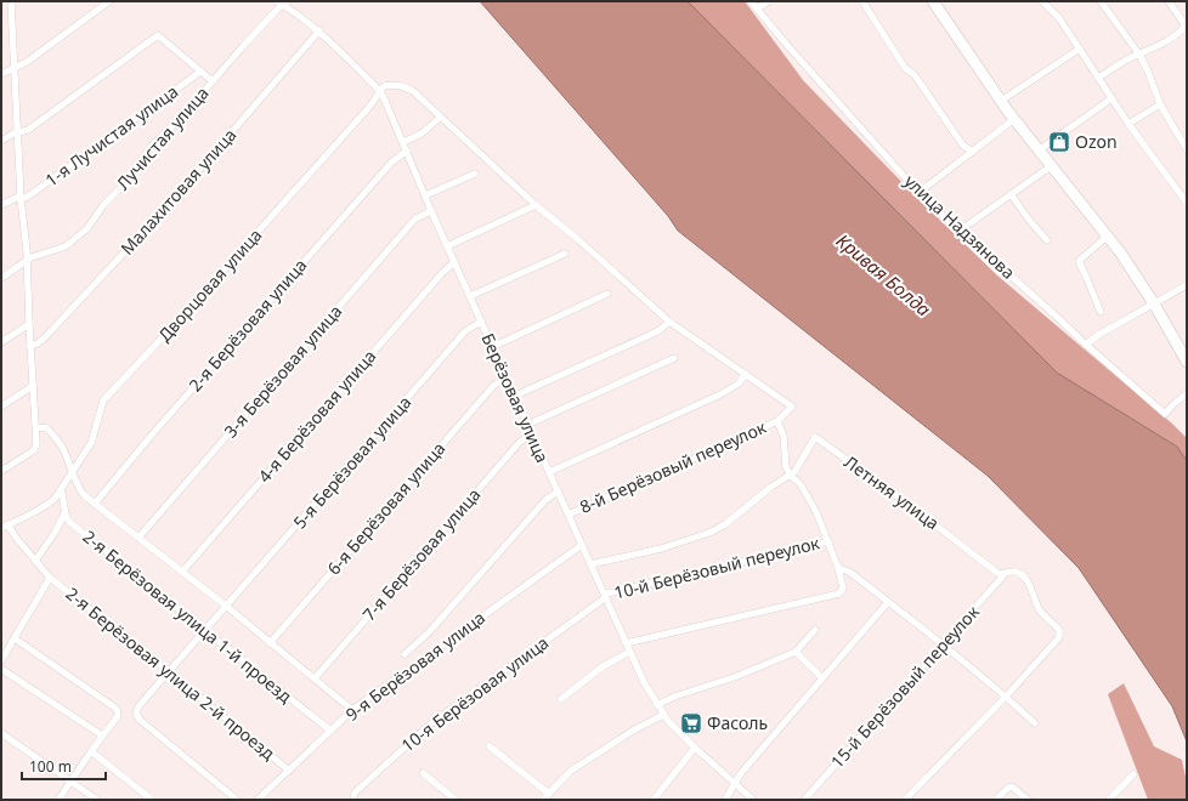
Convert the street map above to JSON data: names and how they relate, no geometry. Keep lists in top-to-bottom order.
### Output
{
  "streets": {
    "street": [
      "1-я Лучистая улица",
      "Лучистая улица",
      "Малахитовая улица",
      "улица Надзянова",
      "Дворцовая улица",
      "2-я Берёзовая улица",
      "3-я Берёзовая улица",
      "Берёзовая улица",
      "4-я Берёзовая улица",
      "5-я Берёзовая улица",
      "8-й Берёзовый переулок",
      "Летняя улица",
      "6-я Берёзовая улица",
      "7-я Берёзовая улица",
      "10-й Берёзовый переулок",
      "2-я Берёзовая улица 1-й проезд",
      "9-я Берёзовая улица",
      "2-я Берёзовая улица 2-й проезд",
      "15-й Берёзовый переулок",
      "10-я Берёзовая улица"
    ]
  },
  "crossings": [
    ["Лучистая улица", "Берёзовая улица"],
    ["Малахитовая улица", "Берёзовая улица"],
    ["Дворцовая улица", "Берёзовая улица"],
    ["Дворцовая улица", "2-я Берёзовая улица 2-й проезд"],
    ["2-я Берёзовая улица", "Берёзовая улица"],
    ["3-я Берёзовая улица", "Берёзовая улица"],
    ["Берёзовая улица", "4-я Берёзовая улица"],
    ["Берёзовая улица", "5-я Берёзовая улица"],
    ["Берёзовая улица", "8-й Берёзовый переулок"],
    ["Берёзовая улица", "6-я Берёзовая улица"],
    ["Берёзовая улица", "7-я Берёзовая улица"],
    ["Берёзовая улица", "10-й Берёзовый переулок"],
    ["Берёзовая улица", "9-я Берёзовая улица"],
    ["Берёзовая улица", "10-я Берёзовая улица"],
    ["5-я Берёзовая улица", "2-я Берёзовая улица 1-й проезд"],
    ["5-я Берёзовая улица", "2-я Берёзовая улица 2-й проезд"],
    ["Летняя улица", "15-й Берёзовый переулок"],
    ["10-й Берёзовый переулок", "10-я Берёзовая улица"],
    ["2-я Берёзовая улица 1-й проезд", "9-я Берёзовая улица"],
    ["9-я Берёзовая улица", "2-я Берёзовая улица 2-й проезд"]
  ],
  "water": ["Кривая Болда"],
  "places": {
    "shop": ["Ozon"],
    "supermarket": ["Фасоль"]
  },
  "scale_bar": "100 m"
}
